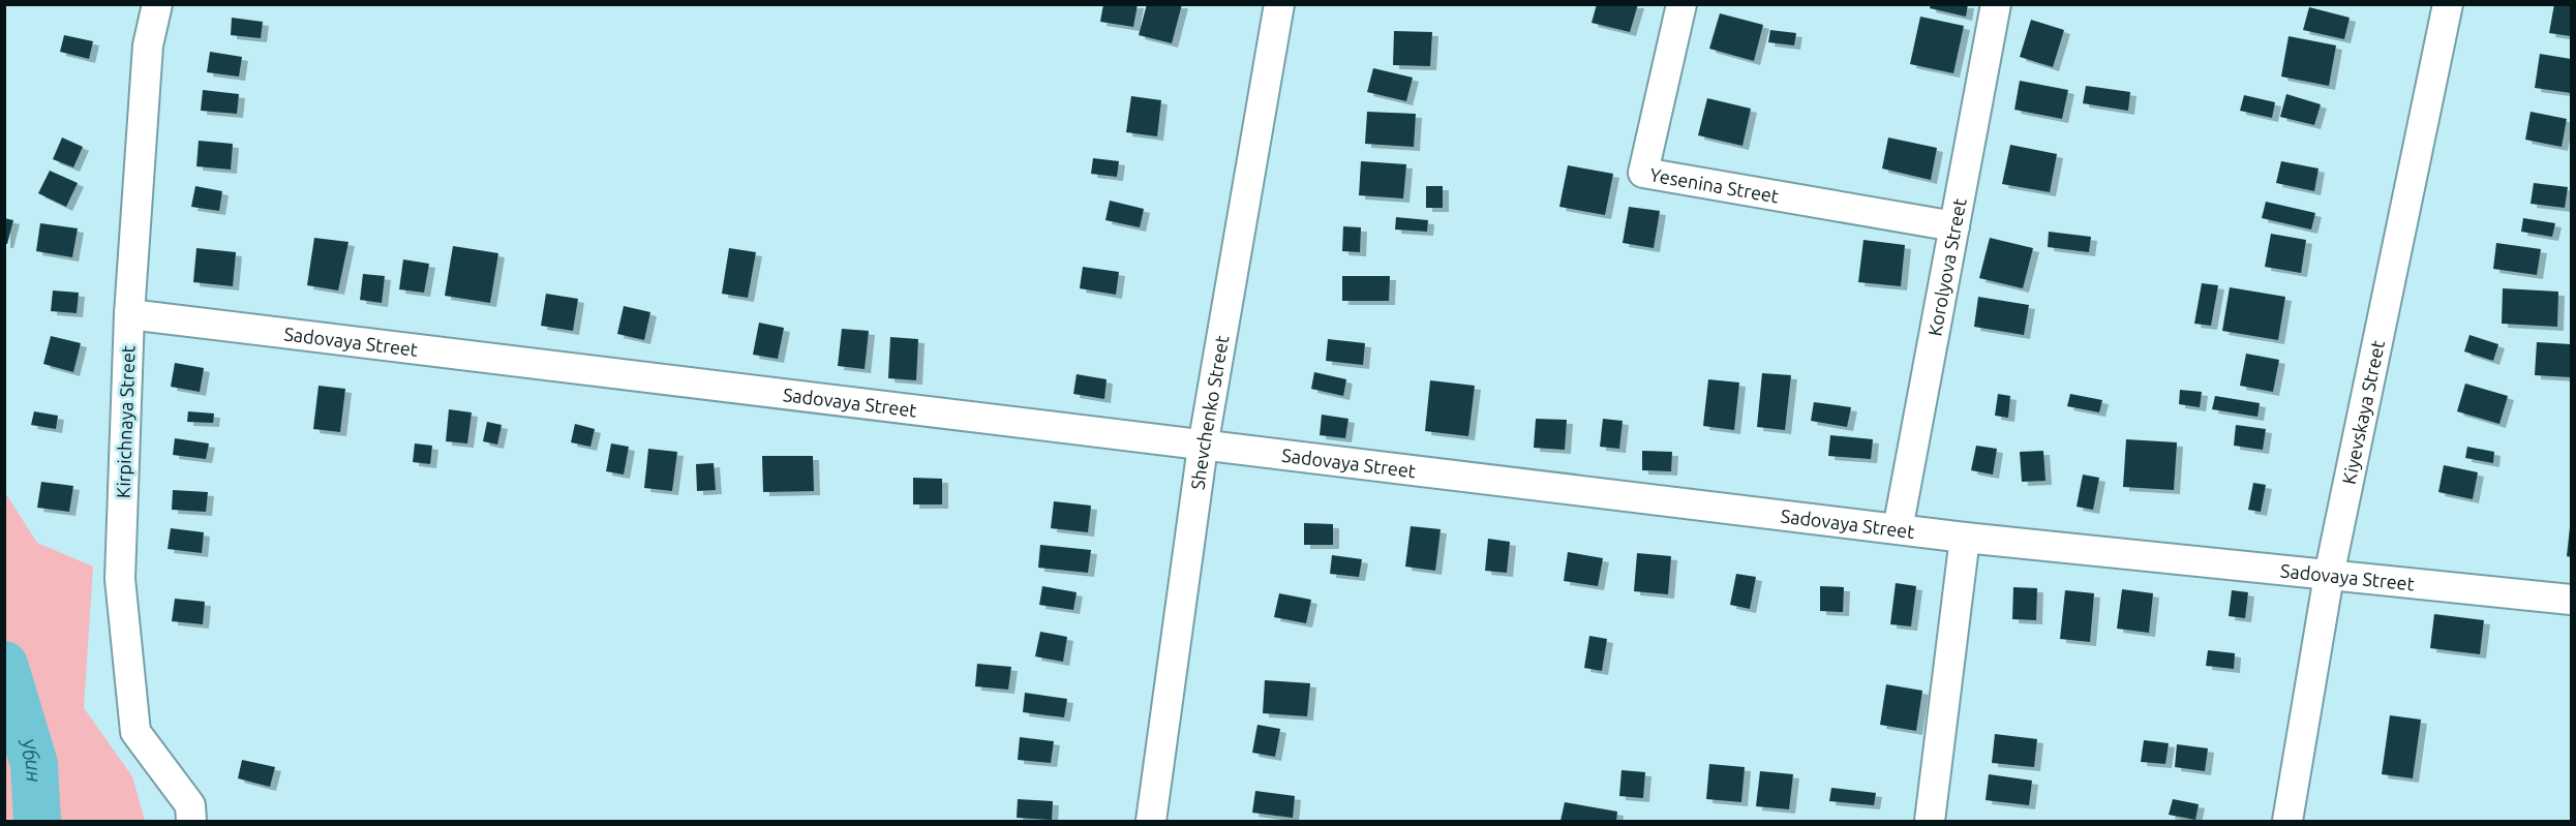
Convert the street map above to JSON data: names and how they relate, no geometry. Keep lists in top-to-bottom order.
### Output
{
  "streets": {
    "street": [
      "Yesenina Street",
      "Korolyova Street",
      "Sadovaya Street",
      "Shevchenko Street",
      "Kiyevskaya Street",
      "Kirpichnaya Street"
    ]
  },
  "crossings": [
    ["Yesenina Street", "Korolyova Street"],
    ["Korolyova Street", "Sadovaya Street"],
    ["Sadovaya Street", "Shevchenko Street"],
    ["Sadovaya Street", "Kiyevskaya Street"],
    ["Sadovaya Street", "Kirpichnaya Street"]
  ],
  "water": ["Убин"]
}
